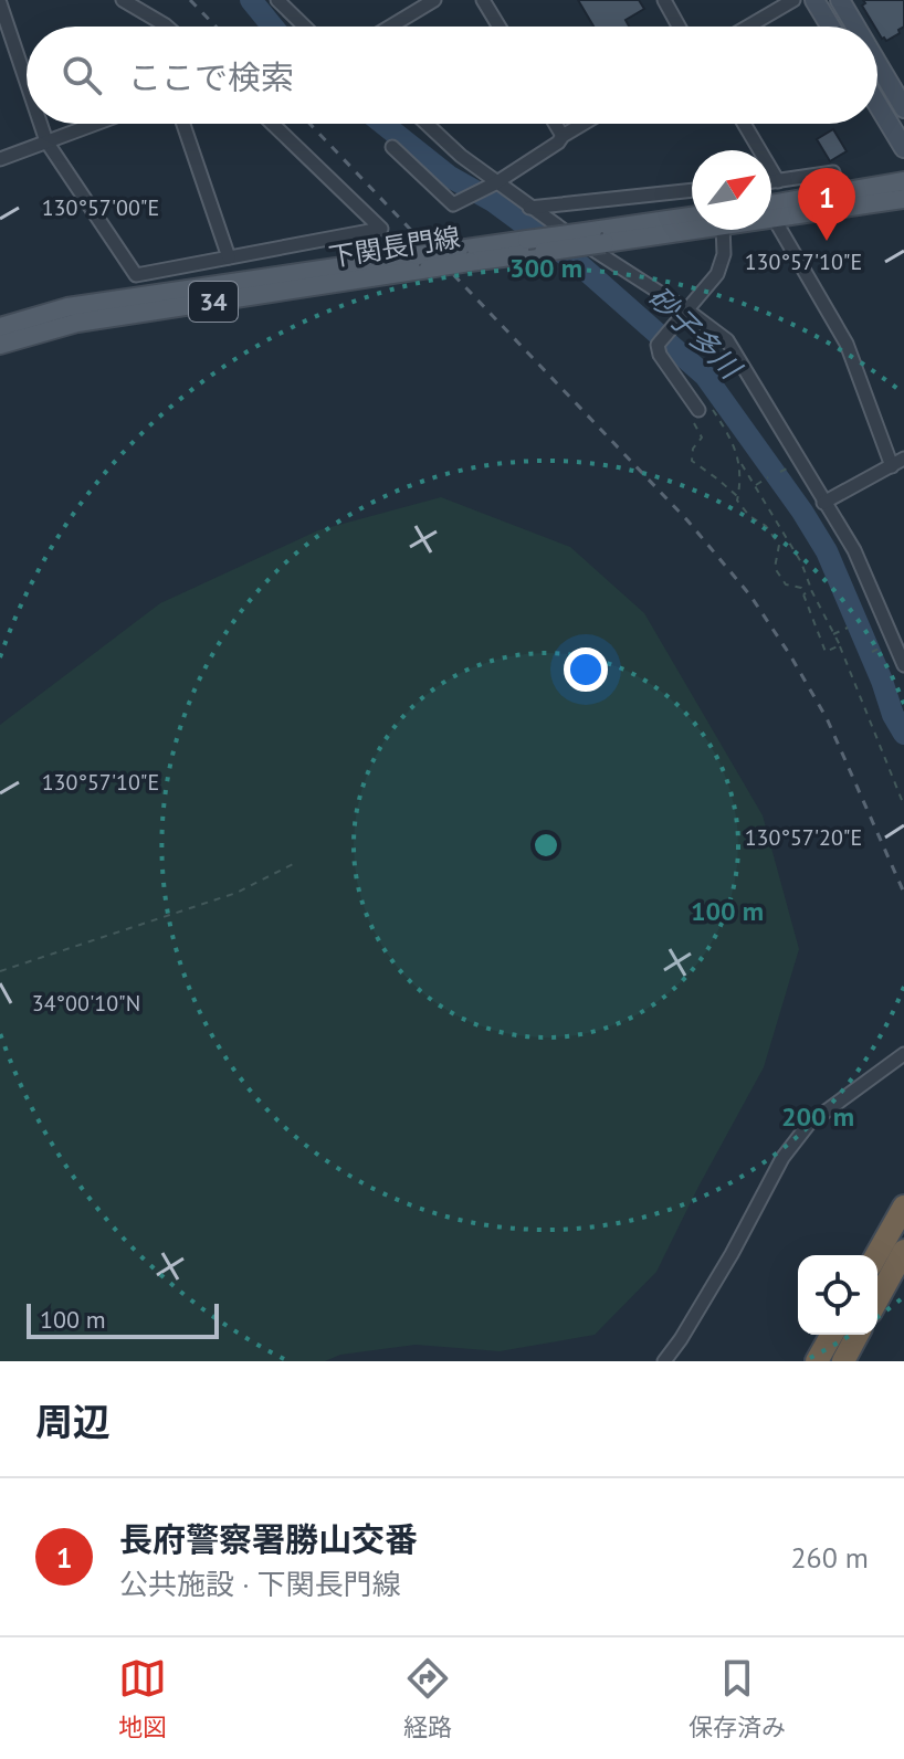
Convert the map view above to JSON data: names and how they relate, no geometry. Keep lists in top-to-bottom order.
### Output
{
  "streets": {
    "main road": ["下関長門線", "34"]
  },
  "water": ["砂子多川"],
  "scale_bar": "100 m",
  "north": "top right",
  "page": {
    "search": "ここで検索",
    "pins": "1",
    "scale": "100 m",
    "heading": "周辺",
    "list": [
      {
        "mark": "1",
        "name": "長府警察署勝山交番",
        "note": "公共施設 · 下関長門線",
        "value": "260 m"
      }
    ],
    "nav": ["地図", "経路", "保存済み"]
  },
  "coordinates": [
    "130°57'00\"E",
    "130°57'10\"E",
    "130°57'20\"E",
    "34°00'10\"N"
  ],
  "rings": ["300 m", "100 m", "200 m"]
}
